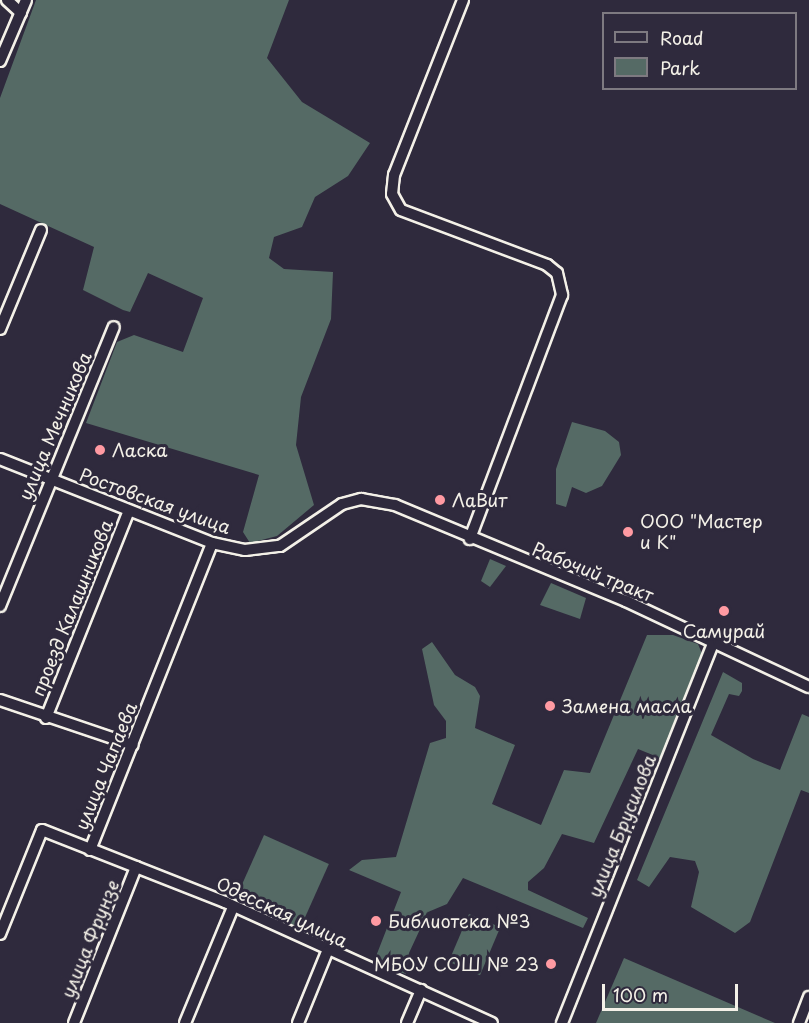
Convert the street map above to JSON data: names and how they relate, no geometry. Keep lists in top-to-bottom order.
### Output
{
  "streets": {
    "street": [
      "улица Мечникова",
      "Ростовская улица",
      "Рабочий тракт",
      "проезд Калашникова",
      "улица Чапаева",
      "улица Брусилова",
      "Одесская улица",
      "улица Фрунзе"
    ]
  },
  "crossings": [
    ["улица Мечникова", "Ростовская улица"],
    ["Ростовская улица", "Рабочий тракт"],
    ["Ростовская улица", "проезд Калашникова"],
    ["Ростовская улица", "улица Чапаева"],
    ["Рабочий тракт", "улица Брусилова"],
    ["улица Чапаева", "Одесская улица"],
    ["Одесская улица", "улица Фрунзе"]
  ],
  "places": [
    "Ласка",
    "ЛаВит",
    "ООО \"Мастер и К\"",
    "Самурай",
    "Замена масла",
    "Библиотека №3",
    "МБОУ СОШ № 23"
  ],
  "legend": ["Road", "Park"],
  "scale_bar": "100 m"
}
